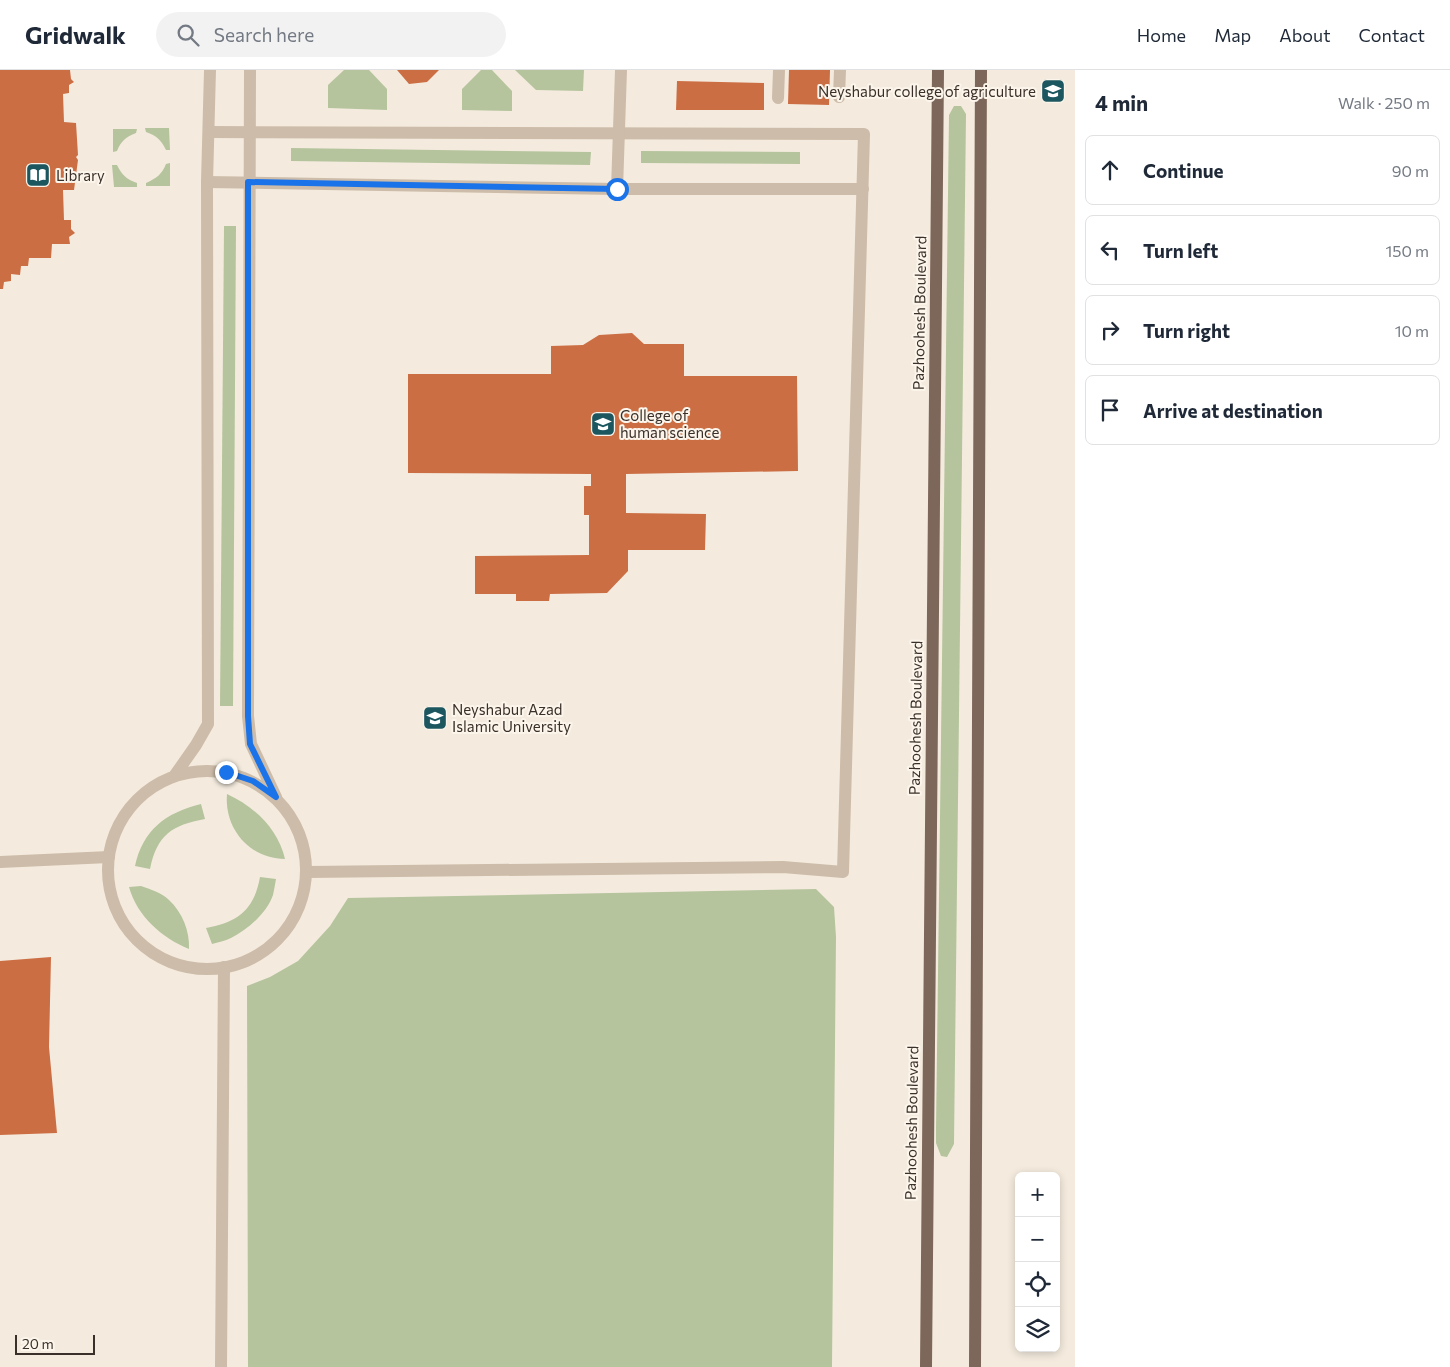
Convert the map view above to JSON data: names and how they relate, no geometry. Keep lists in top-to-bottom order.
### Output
{
  "streets": {
    "main road": ["Pazhoohesh Boulevard"]
  },
  "places": {
    "school or university": ["Neyshabur college of agriculture", "College of human science", "Neyshabur Azad Islamic University"],
    "library": ["Library"]
  },
  "scale_bar": "20 m",
  "page": {
    "header": "Gridwalk",
    "search": "Search here",
    "nav": [
      "Home",
      "Map",
      "About",
      "Contact"
    ],
    "heading": ["4 min", "Walk · 250 m"],
    "list": [
      ["Continue", "90 m"],
      ["Turn left", "150 m"],
      ["Turn right", "10 m"],
      "Arrive at destination"
    ],
    "map_buttons": ["+", "−"],
    "scale": "20 m"
  }
}
